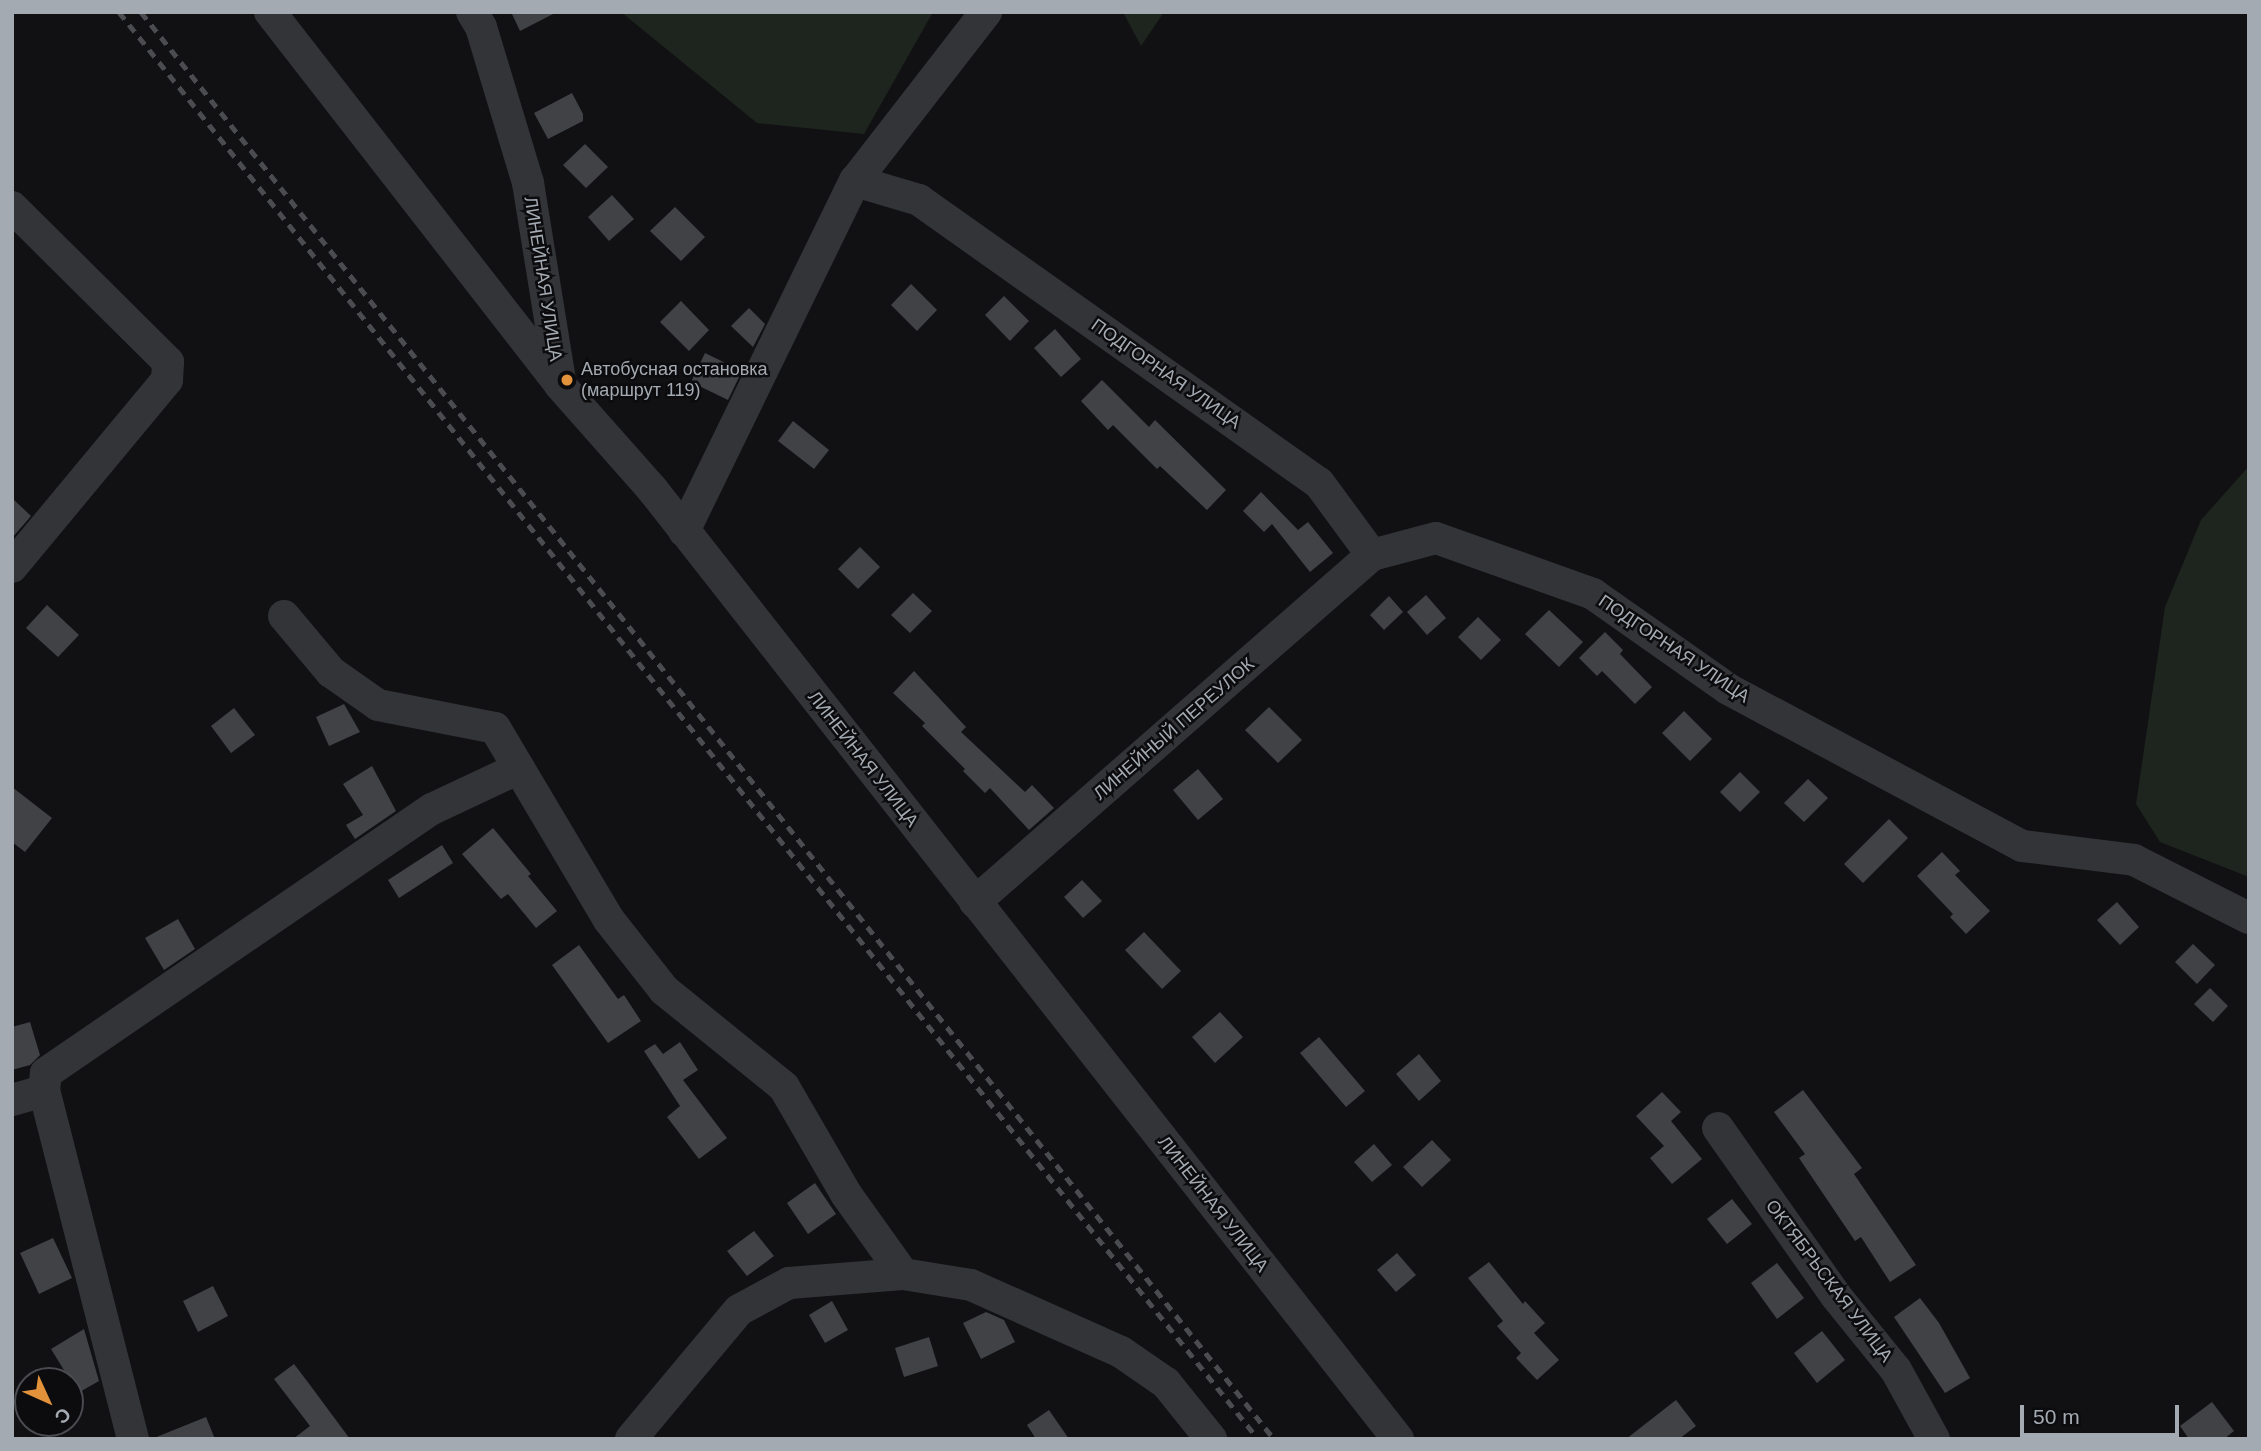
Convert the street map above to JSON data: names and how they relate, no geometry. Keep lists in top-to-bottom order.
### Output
{
  "streets": {
    "street": [
      "ЛИНЕЙНАЯ УЛИЦА",
      "ПОДГОРНАЯ УЛИЦА",
      "ЛИНЕЙНЫЙ ПЕРЕУЛОК",
      "ОКТЯБРЬСКАЯ УЛИЦА"
    ]
  },
  "crossings": [
    ["ЛИНЕЙНАЯ УЛИЦА", "ЛИНЕЙНЫЙ ПЕРЕУЛОК"],
    ["ПОДГОРНАЯ УЛИЦА", "ЛИНЕЙНЫЙ ПЕРЕУЛОК"]
  ],
  "places": ["Автобусная остановка (маршрут 119)"],
  "scale_bar": "50 m",
  "north": "bottom right"
}
